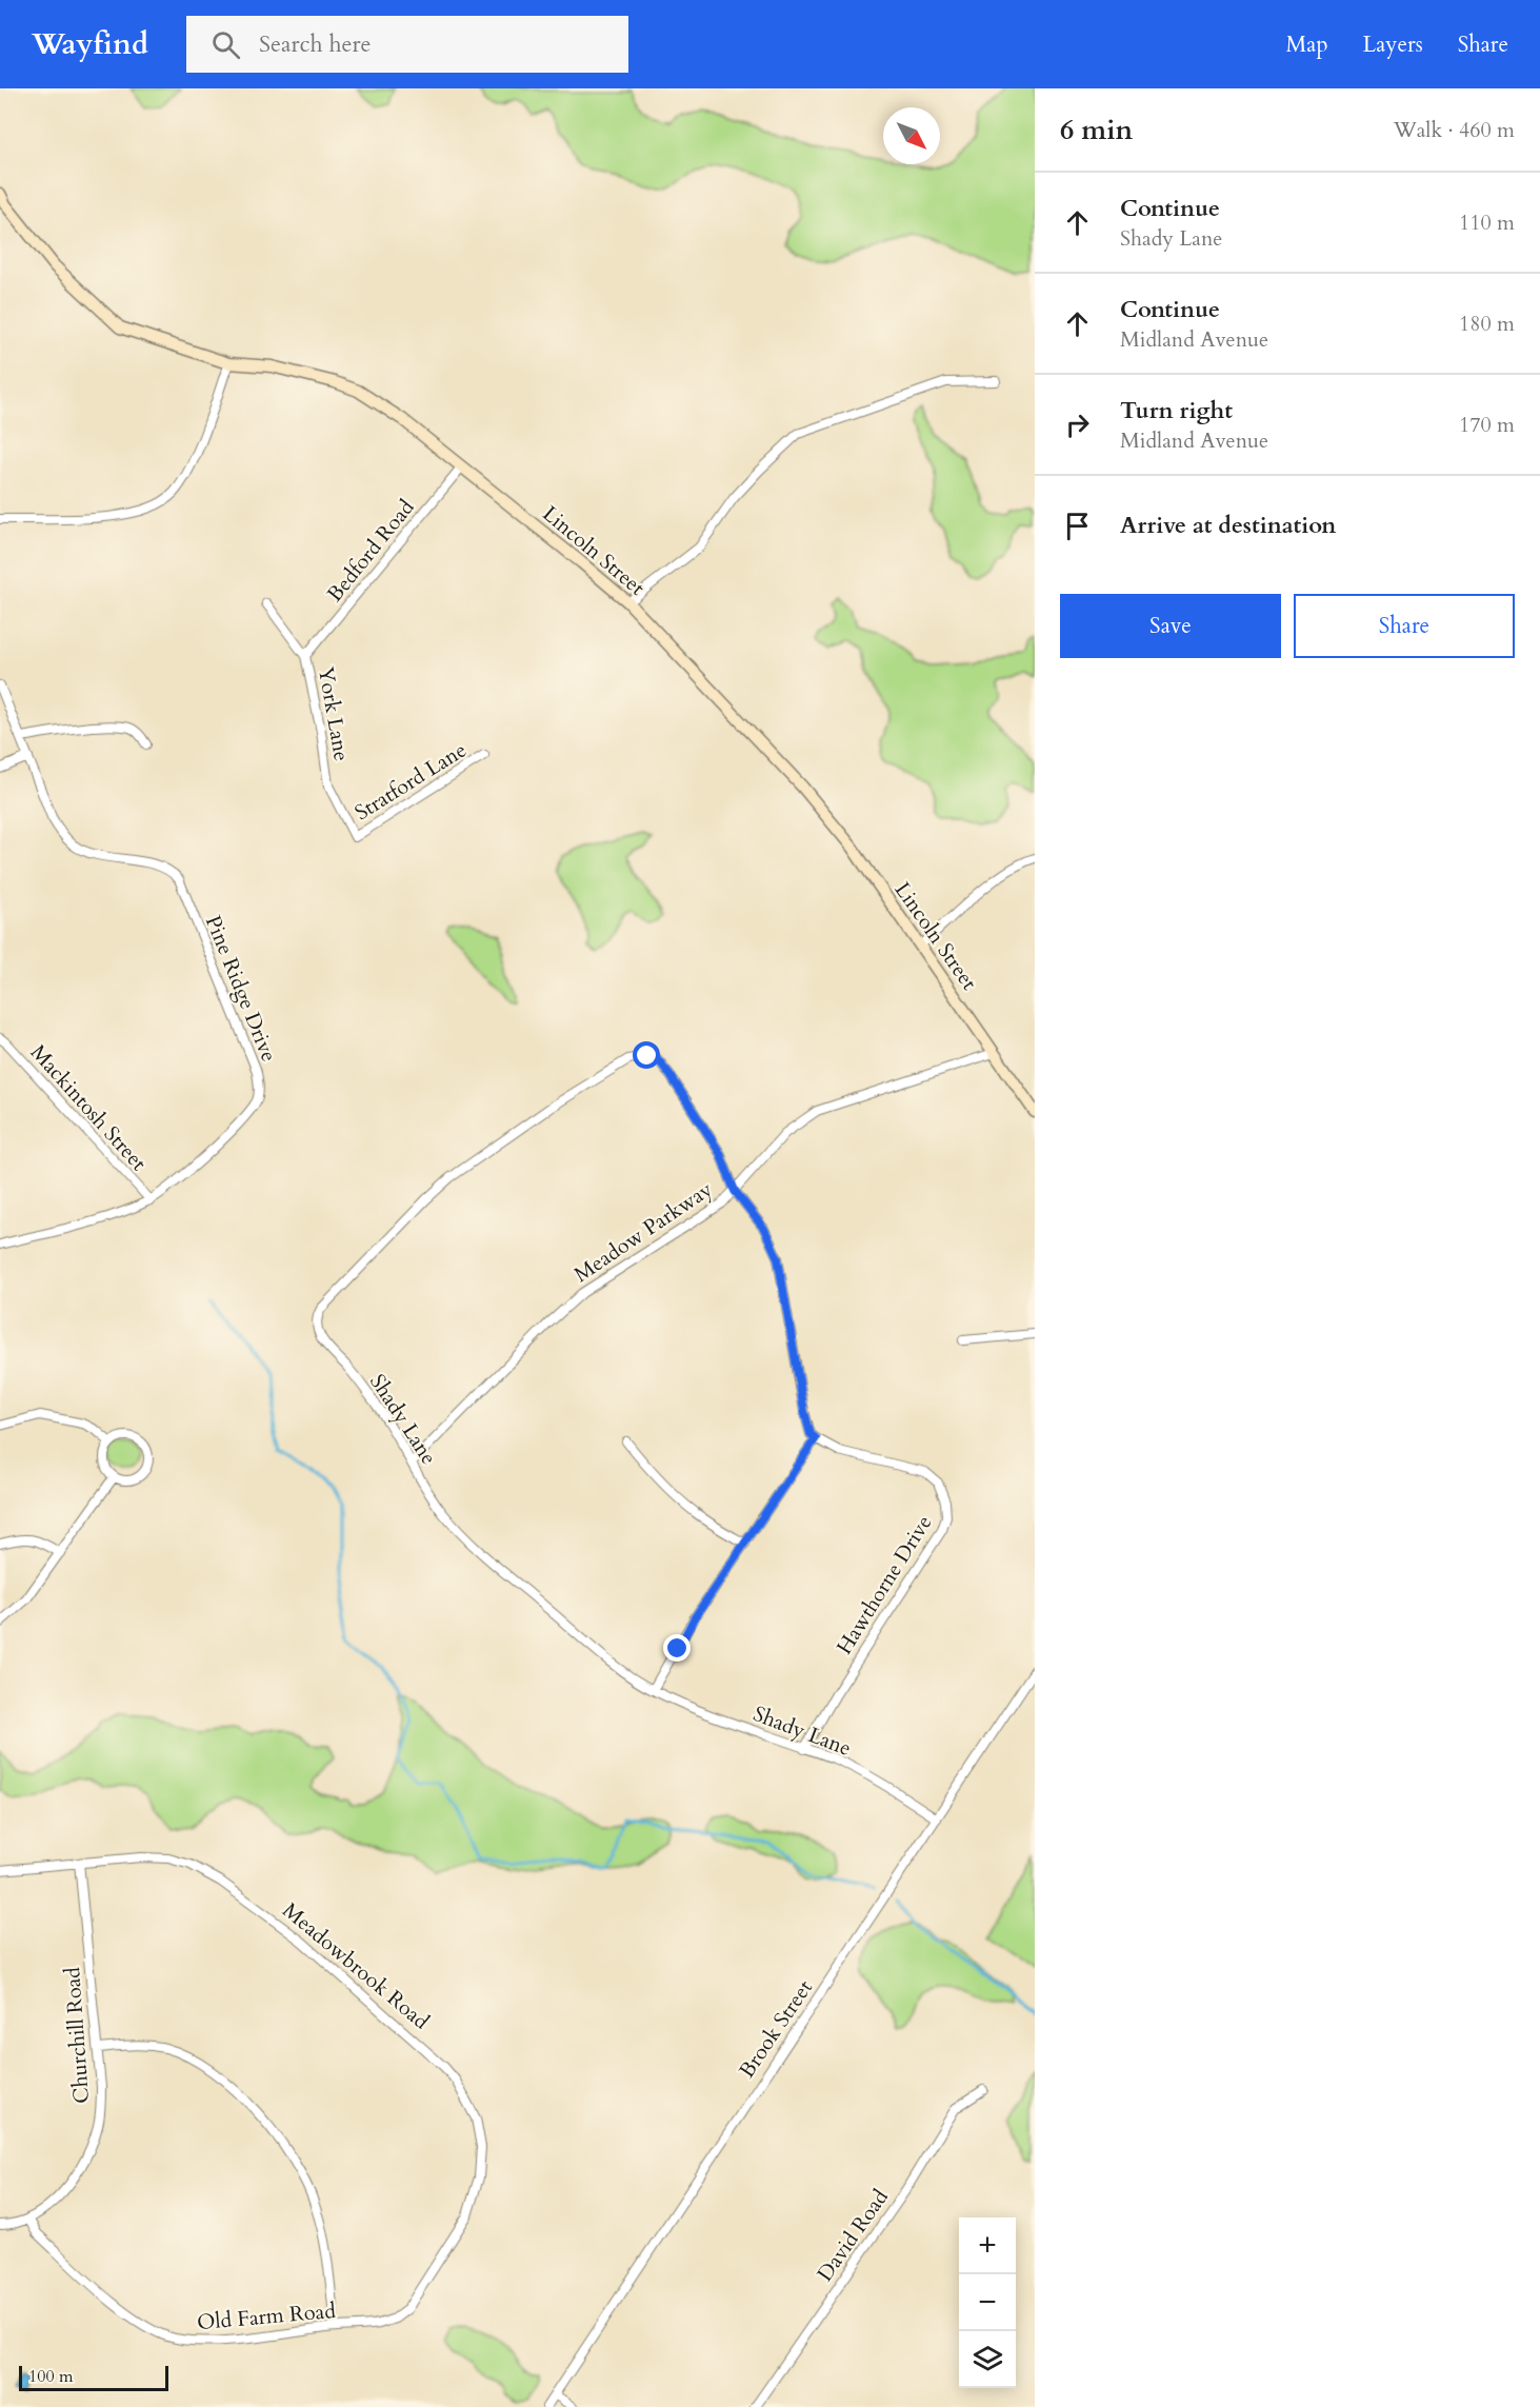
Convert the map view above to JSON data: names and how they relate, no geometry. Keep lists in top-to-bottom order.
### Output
{
  "streets": {
    "main road": ["Lincoln Street"],
    "street": [
      "Bedford Road",
      "York Lane",
      "Stratford Lane",
      "Pine Ridge Drive",
      "Mackintosh Street",
      "Meadow Parkway",
      "Shady Lane",
      "Hawthorne Drive",
      "Meadowbrook Road",
      "Brook Street",
      "Churchill Road",
      "David Road",
      "Old Farm Road"
    ]
  },
  "crossings": [
    ["Bedford Road", "Lincoln Street"],
    ["Bedford Road", "York Lane"],
    ["Lincoln Street", "Meadow Parkway"],
    ["York Lane", "Stratford Lane"],
    ["Pine Ridge Drive", "Mackintosh Street"],
    ["Meadow Parkway", "Shady Lane"],
    ["Shady Lane", "Hawthorne Drive"],
    ["Shady Lane", "Brook Street"],
    ["Meadowbrook Road", "Churchill Road"],
    ["Meadowbrook Road", "Old Farm Road"],
    ["Churchill Road", "Old Farm Road"]
  ],
  "scale_bar": "100 m",
  "north": "bottom right",
  "page": {
    "header": "Wayfind",
    "search": "Search here",
    "nav": ["Map", "Layers", "Share"],
    "heading": ["6 min", "Walk · 460 m"],
    "list": [
      ["Continue", "Shady Lane", "110 m"],
      ["Continue", "Midland Avenue", "180 m"],
      ["Turn right", "Midland Avenue", "170 m"],
      "Arrive at destination"
    ],
    "buttons": ["Save", "Share"],
    "map_buttons": ["+", "−"],
    "scale": "100 m"
  }
}
